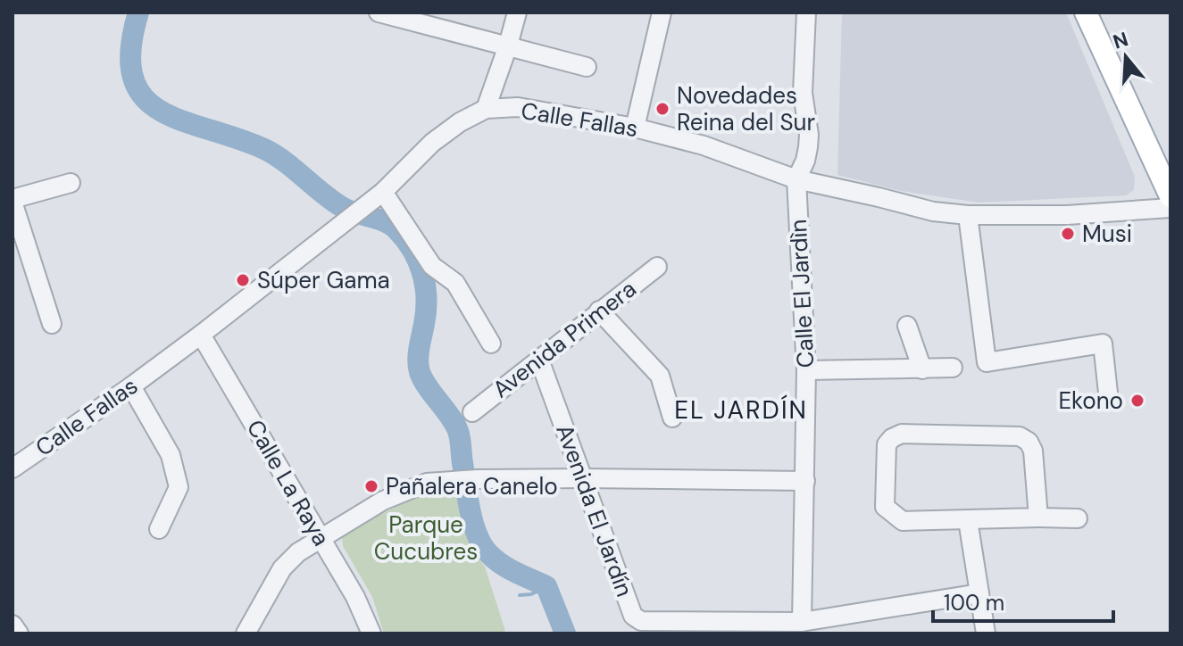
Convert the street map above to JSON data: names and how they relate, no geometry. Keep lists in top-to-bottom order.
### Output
{
  "streets": {
    "street": [
      "Calle Fallas",
      "Calle El Jardìn",
      "Avenida Primera",
      "Calle La Raya",
      "Avenida El Jardín"
    ]
  },
  "crossings": [
    ["Calle Fallas", "Calle El Jardìn"],
    ["Calle Fallas", "Calle La Raya"],
    ["Calle El Jardìn", "Avenida El Jardín"],
    ["Avenida Primera", "Avenida El Jardín"]
  ],
  "districts": ["EL JARDÍN"],
  "parks": ["Parque Cucubres"],
  "places": [
    "Novedades Reina del Sur",
    "Musi",
    "Súper Gama",
    "Ekono",
    "Pañalera Canelo"
  ],
  "scale_bar": "100 m",
  "north": "top"
}
